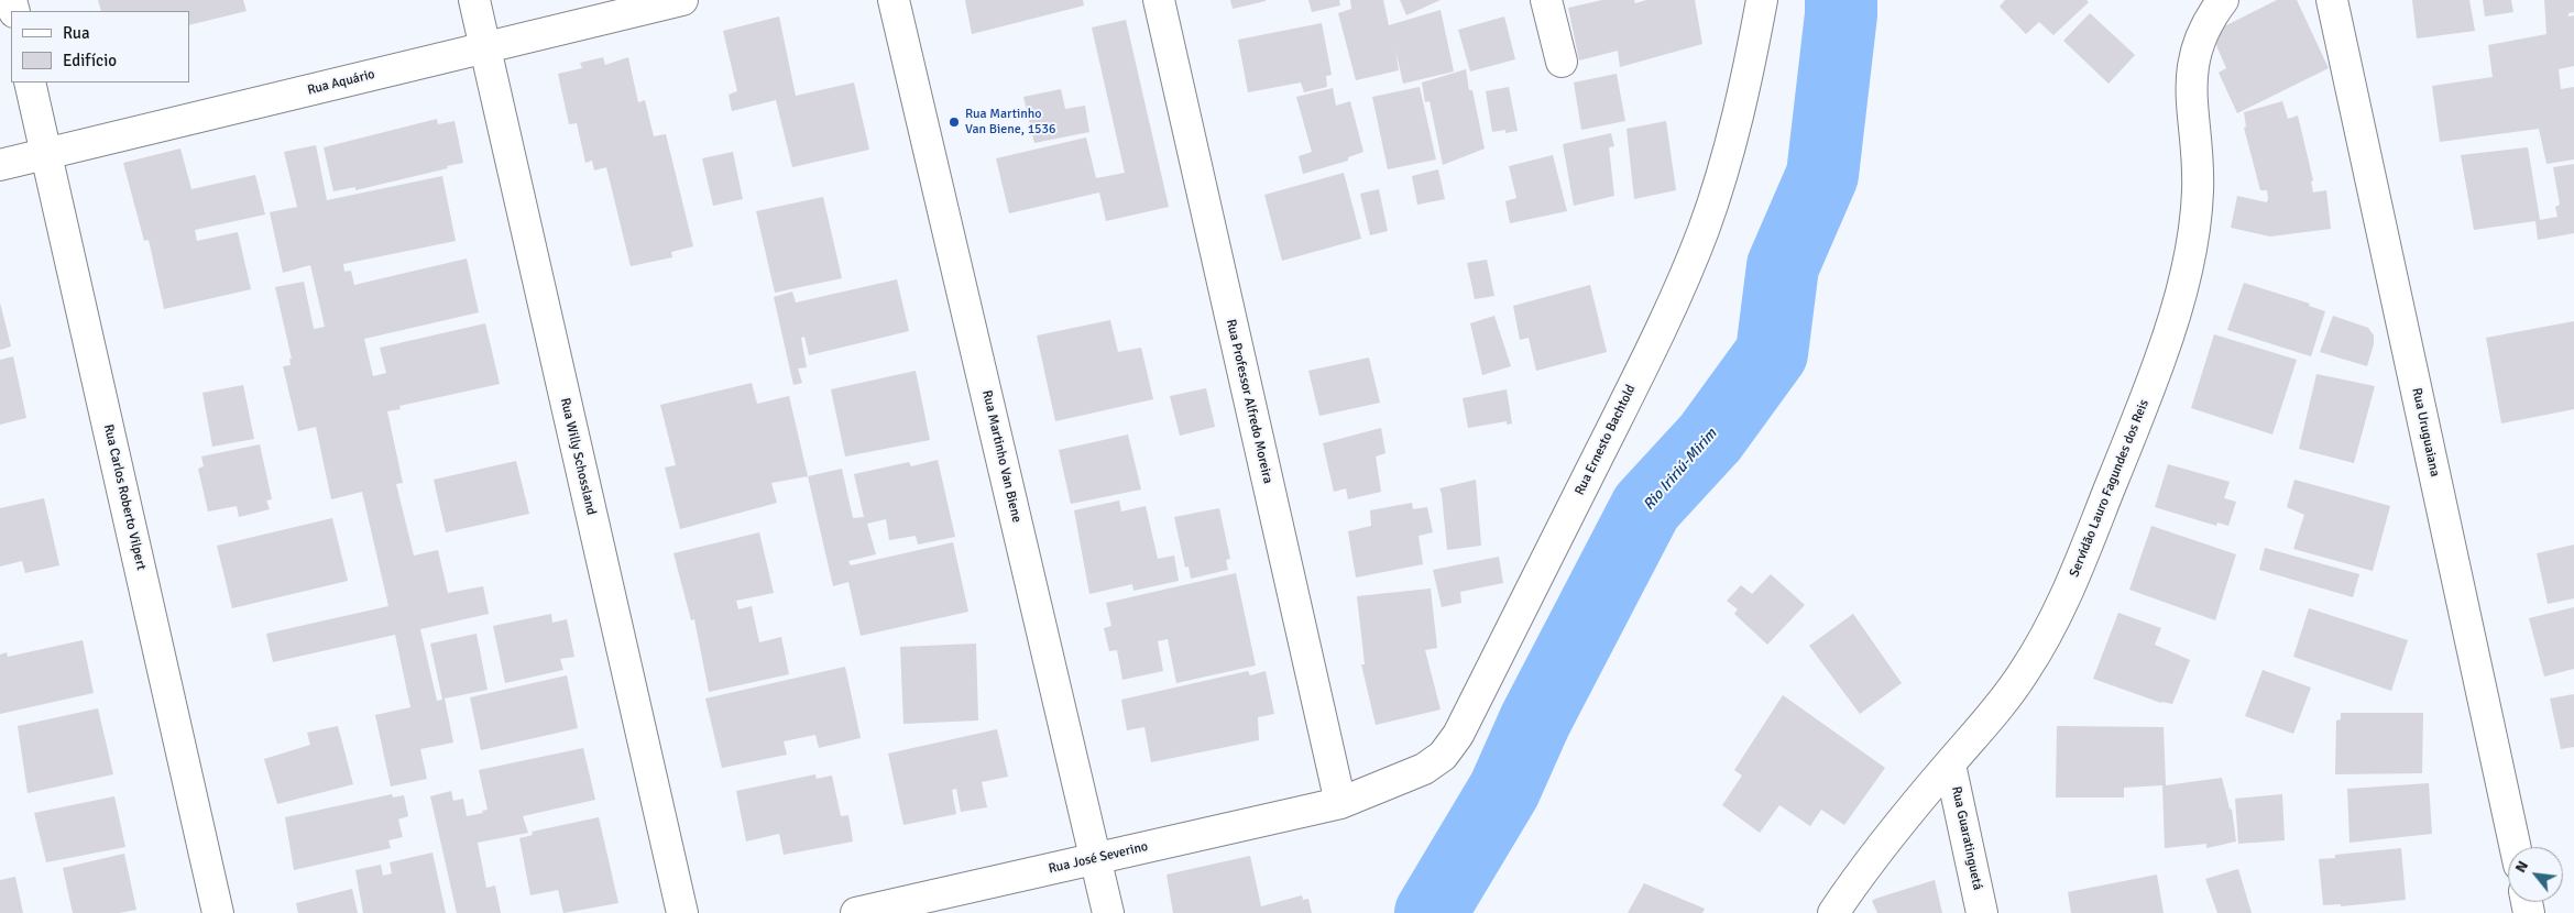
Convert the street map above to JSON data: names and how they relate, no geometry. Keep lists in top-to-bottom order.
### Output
{
  "streets": {
    "street": [
      "Rua Aquário",
      "Rua Professor Alfredo Moreira",
      "Rua Uruguaiana",
      "Rua Ernesto Bachtold",
      "Rua Willy Schossland",
      "Rua Martinho Van Biene",
      "Servidão Lauro Fagundes dos Reis",
      "Rua Carlos Roberto Vilpert",
      "Rua Guaratinguetá",
      "Rua José Severino"
    ]
  },
  "crossings": [
    ["Rua Aquário", "Rua Willy Schossland"],
    ["Rua Aquário", "Rua Carlos Roberto Vilpert"],
    ["Rua Professor Alfredo Moreira", "Rua Ernesto Bachtold"],
    ["Rua Professor Alfredo Moreira", "Rua José Severino"],
    ["Rua Ernesto Bachtold", "Rua José Severino"],
    ["Rua Martinho Van Biene", "Rua José Severino"],
    ["Servidão Lauro Fagundes dos Reis", "Rua Guaratinguetá"]
  ],
  "water": ["Rio Iririú-Mirim"],
  "places": ["Rua Martinho Van Biene, 1536"],
  "legend": ["Rua", "Edifício"],
  "north": "top left"
}
